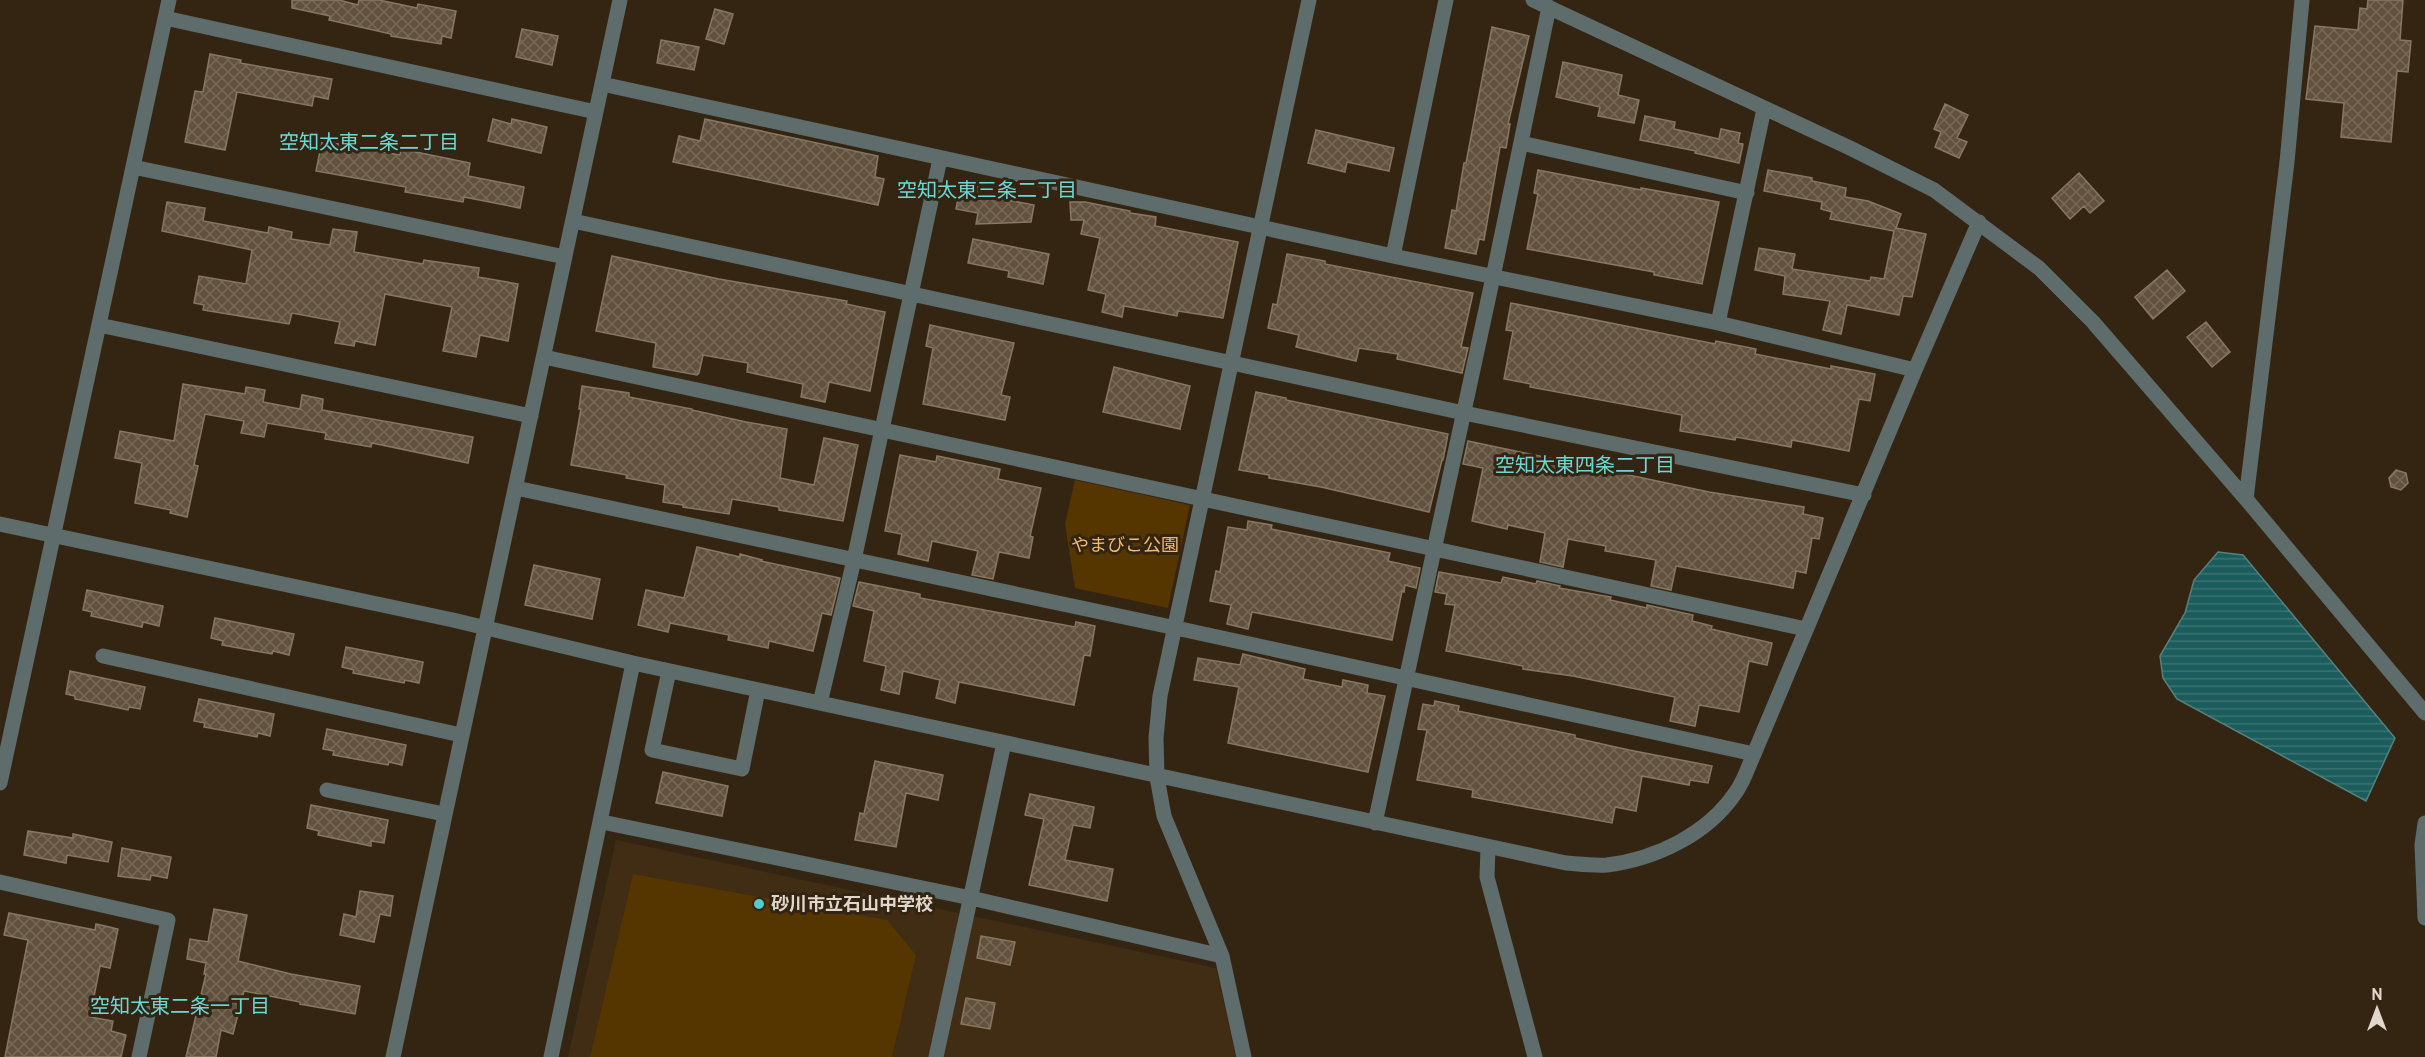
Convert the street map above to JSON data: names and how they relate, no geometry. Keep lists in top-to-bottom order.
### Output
{
  "districts": [
    "空知太東二条二丁目",
    "空知太東三条二丁目",
    "空知太東四条二丁目",
    "空知太東二条一丁目"
  ],
  "parks": ["やまびこ公園"],
  "places": ["砂川市立石山中学校"],
  "north": "top"
}
